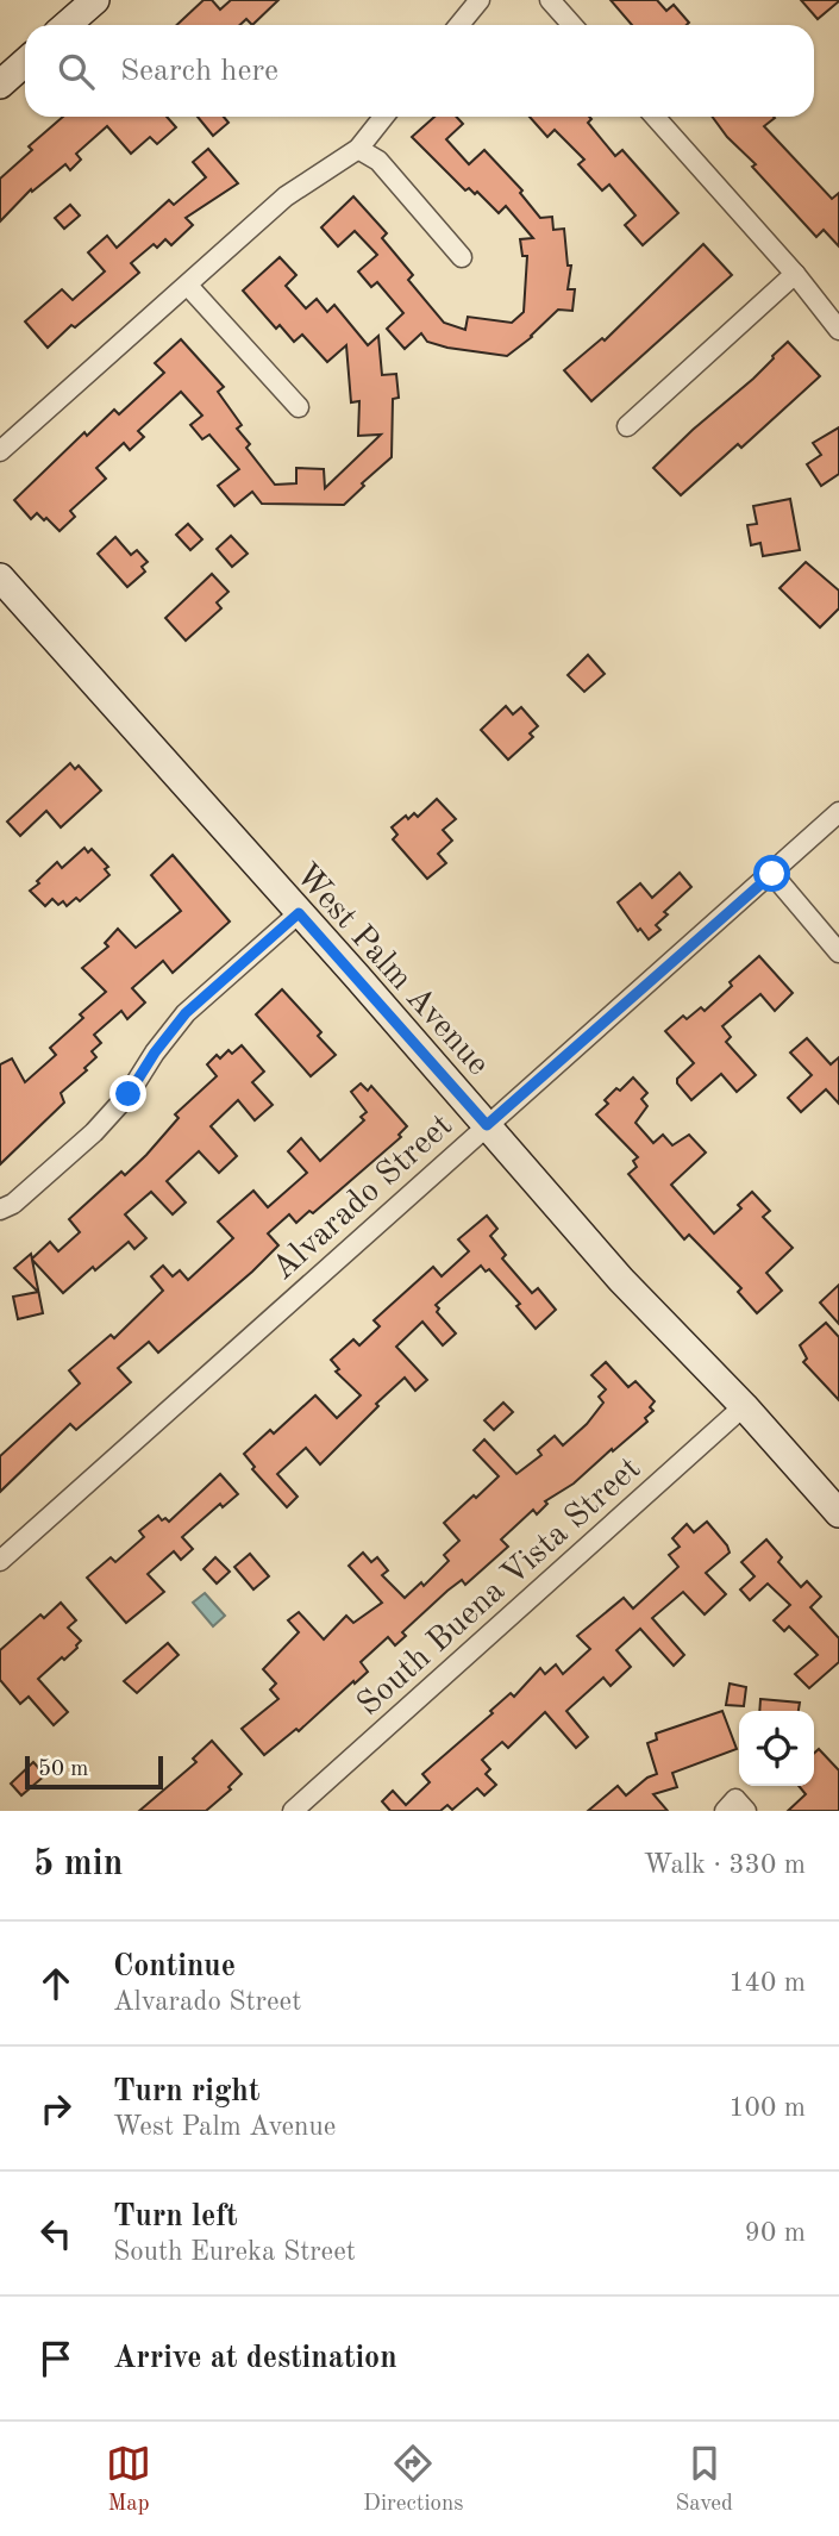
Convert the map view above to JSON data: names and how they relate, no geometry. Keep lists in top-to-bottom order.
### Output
{
  "streets": {
    "street": ["West Palm Avenue", "Alvarado Street", "South Buena Vista Street"]
  },
  "crossings": [
    ["West Palm Avenue", "Alvarado Street"],
    ["West Palm Avenue", "South Buena Vista Street"]
  ],
  "scale_bar": "50 m",
  "page": {
    "search": "Search here",
    "scale": "50 m",
    "heading": ["5 min", "Walk · 330 m"],
    "list": [
      ["Continue", "Alvarado Street", "140 m"],
      ["Turn right", "West Palm Avenue", "100 m"],
      ["Turn left", "South Eureka Street", "90 m"],
      "Arrive at destination"
    ],
    "nav": ["Map", "Directions", "Saved"]
  }
}
